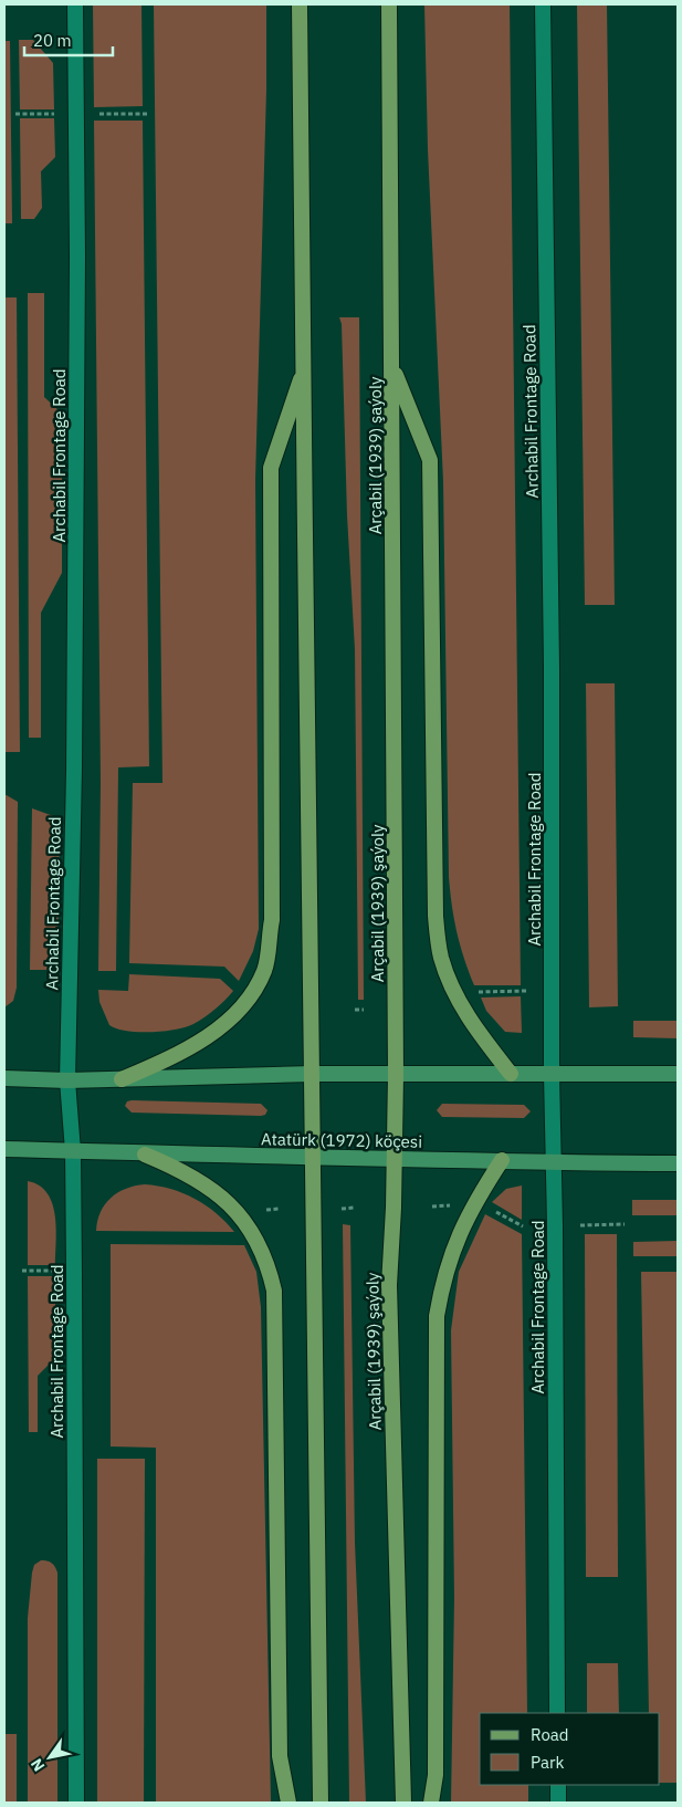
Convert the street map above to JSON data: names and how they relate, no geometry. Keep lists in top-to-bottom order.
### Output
{
  "streets": {
    "main road": ["Arçabil (1939) şaýoly", "Atatürk (1972) köçesi"],
    "street": ["Archabil Frontage Road"]
  },
  "crossings": [
    ["Archabil Frontage Road", "Atatürk (1972) köçesi"],
    ["Arçabil (1939) şaýoly", "Atatürk (1972) köçesi"]
  ],
  "legend": ["Road", "Park"],
  "scale_bar": "20 m",
  "north": "bottom left"
}
